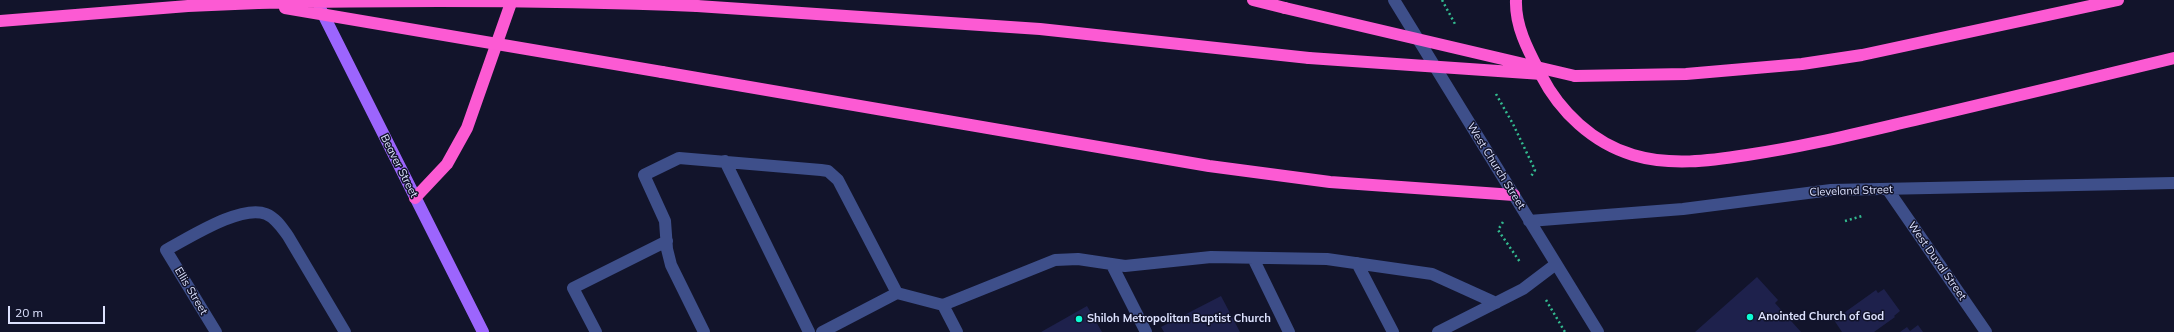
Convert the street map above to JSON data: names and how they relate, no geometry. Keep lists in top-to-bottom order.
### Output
{
  "streets": {
    "main road": ["Beaver Street"],
    "street": [
      "West Church Street",
      "Cleveland Street",
      "West Duval Street",
      "Ellis Street"
    ]
  },
  "crossings": [
    ["West Church Street", "Cleveland Street"],
    ["Cleveland Street", "West Duval Street"]
  ],
  "places": ["Anointed Church of God", "Shiloh Metropolitan Baptist Church"],
  "scale_bar": "20 m"
}
